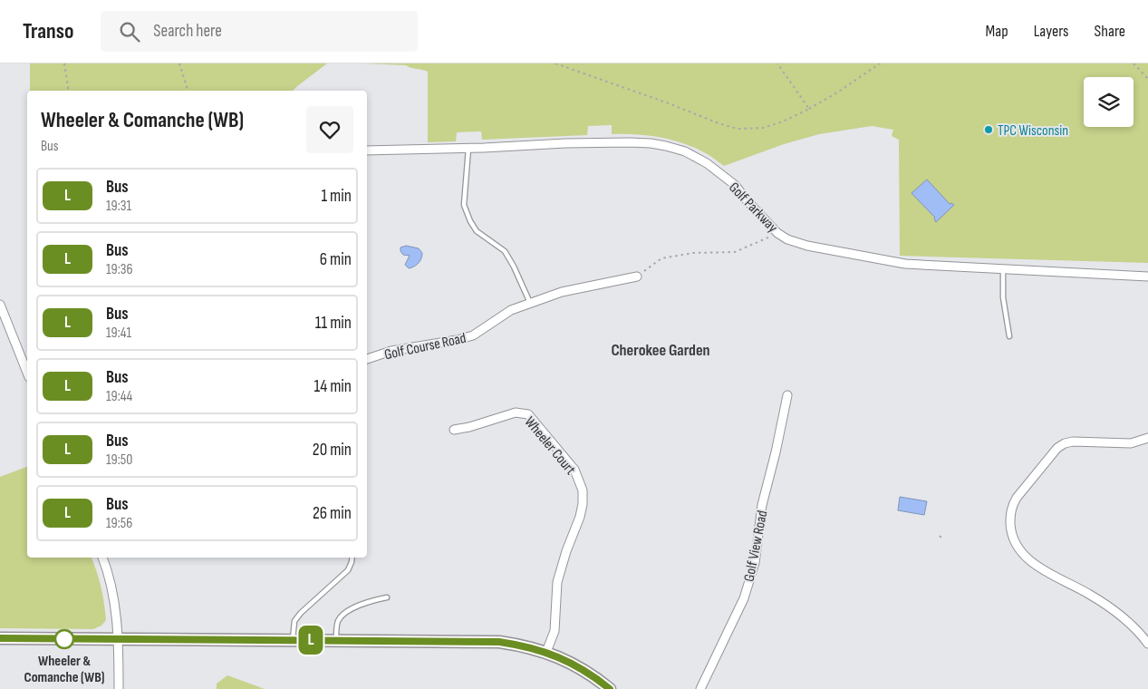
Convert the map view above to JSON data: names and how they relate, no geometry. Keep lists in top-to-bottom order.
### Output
{
  "streets": {
    "street": [
      "Golf Parkway",
      "Golf Course Road",
      "Wheeler Court",
      "Golf View Road"
    ]
  },
  "districts": ["Cherokee Garden"],
  "places": ["TPC Wisconsin", "Wheeler & Comanche (WB)"],
  "lines": ["bus line L"],
  "page": {
    "header": "Transo",
    "search": "Search here",
    "nav": ["Map", "Layers", "Share"],
    "on_map": "L",
    "heading": ["Wheeler & Comanche (WB)", "Bus"],
    "list": [
      {
        "mark": "L",
        "name": "Bus",
        "note": "19:31",
        "value": "1 min"
      },
      {
        "mark": "L",
        "name": "Bus",
        "note": "19:36",
        "value": "6 min"
      },
      {
        "mark": "L",
        "name": "Bus",
        "note": "19:41",
        "value": "11 min"
      },
      {
        "mark": "L",
        "name": "Bus",
        "note": "19:44",
        "value": "14 min"
      },
      {
        "mark": "L",
        "name": "Bus",
        "note": "19:50",
        "value": "20 min"
      },
      {
        "mark": "L",
        "name": "Bus",
        "note": "19:56",
        "value": "26 min"
      }
    ]
  }
}
